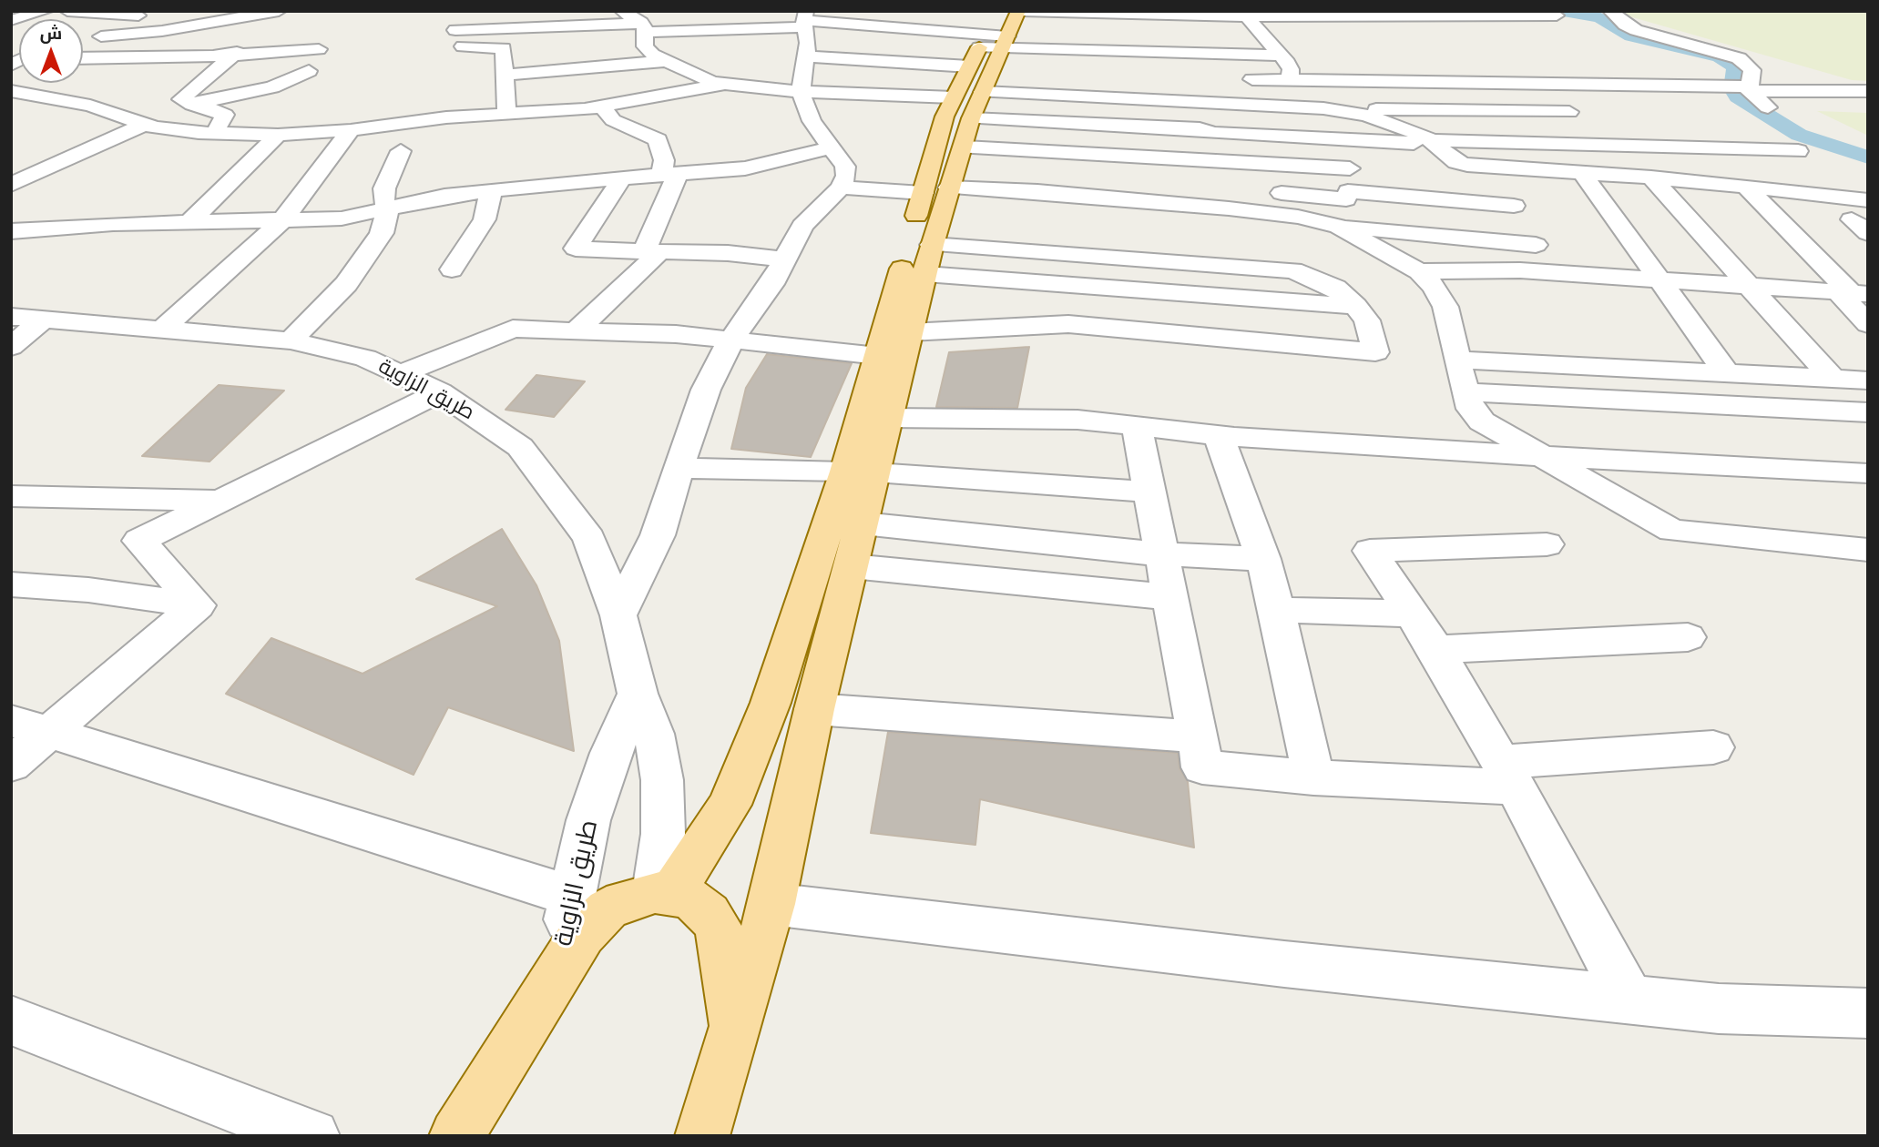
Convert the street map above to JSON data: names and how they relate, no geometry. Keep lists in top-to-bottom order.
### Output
{
  "streets": {
    "street": ["طريق الزاوية"]
  },
  "north": "top"
}
